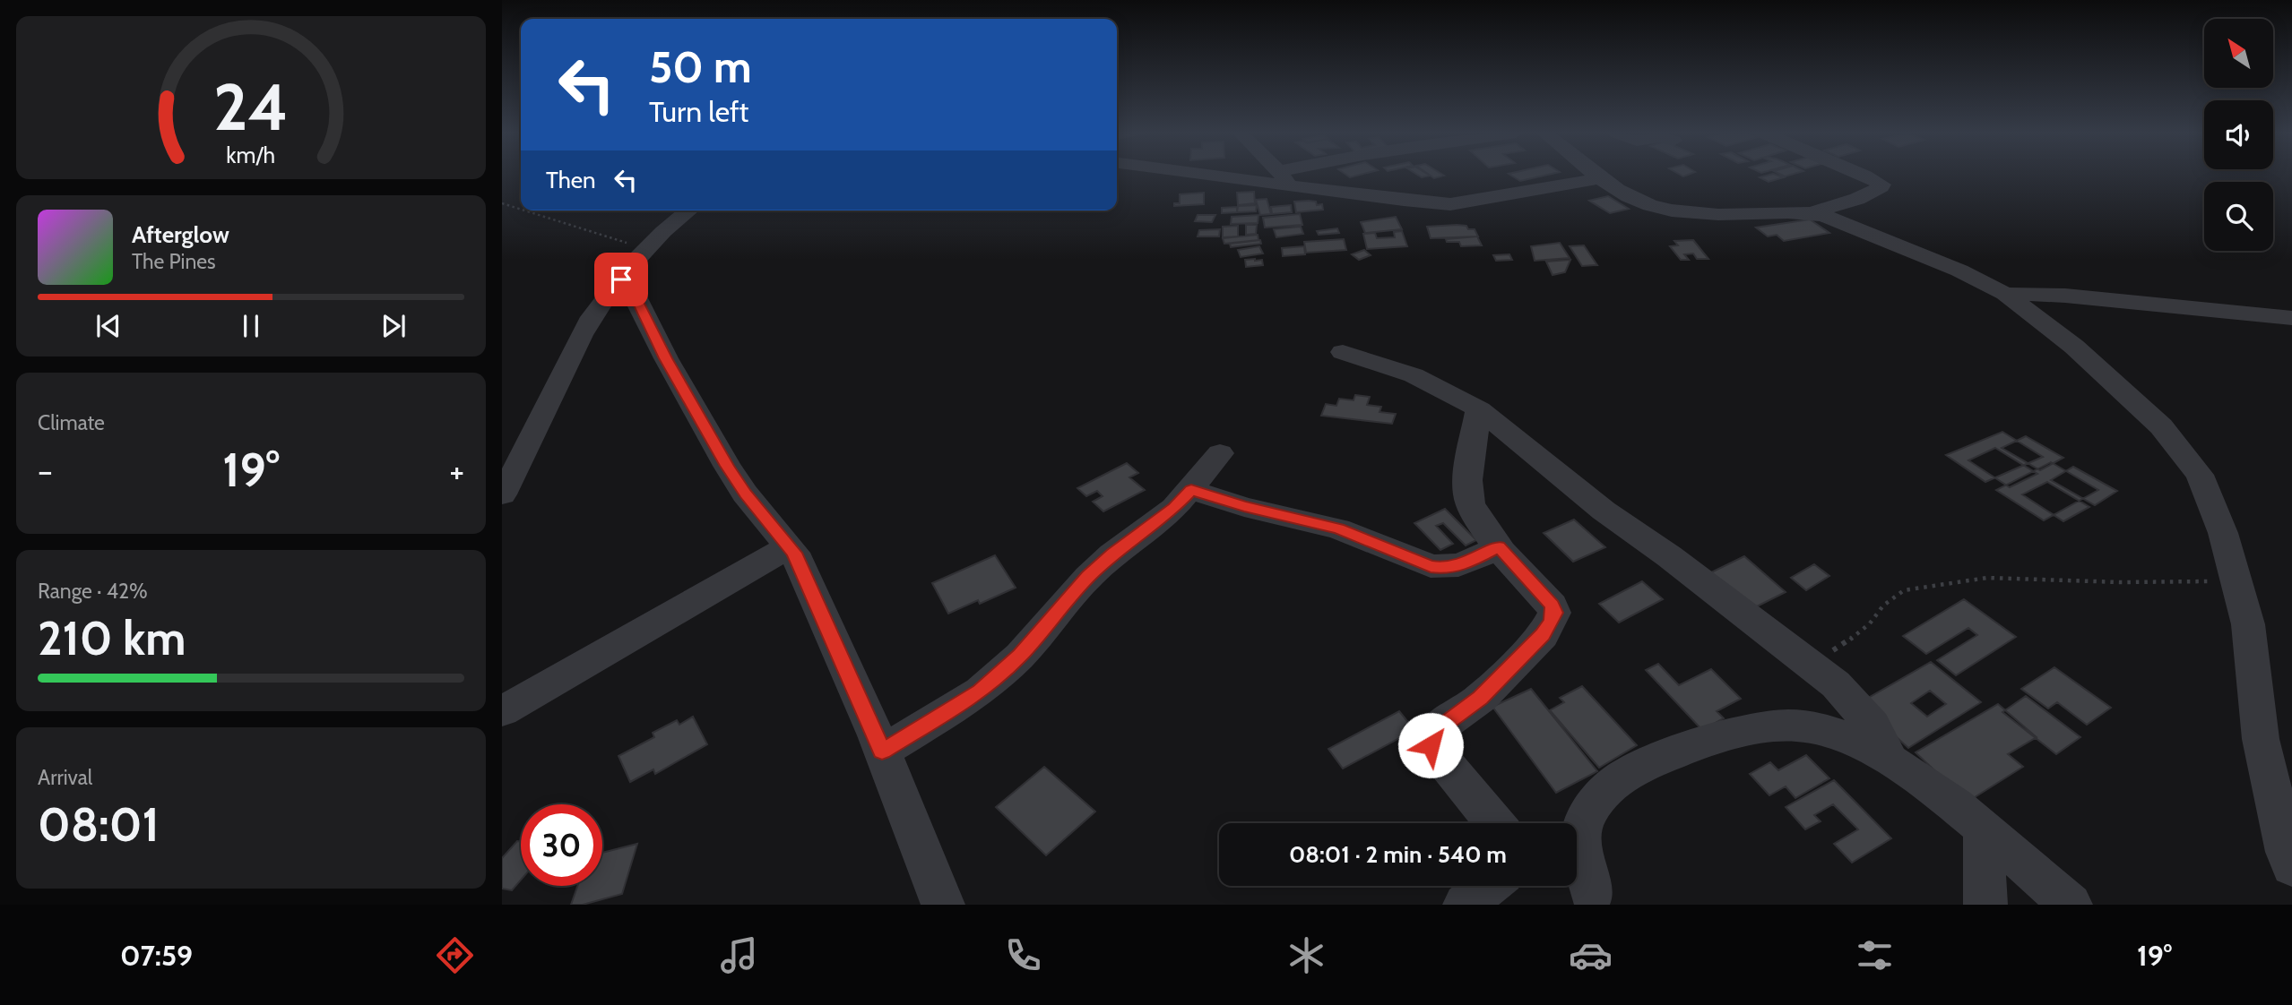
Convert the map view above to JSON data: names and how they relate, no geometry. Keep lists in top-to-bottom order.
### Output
{
  "north": "top left",
  "page": {
    "turn": ["50 m", "Turn left"],
    "then": "Then",
    "song": ["Afterglow", "The Pines"],
    "tile": [
      "Climate",
      ["Range · 42%", "210 km"],
      ["Arrival", "08:01"]
    ],
    "heat": ["−", "19°", "+"],
    "limit": "30",
    "trip": "08:01 · 2 min · 540 m",
    "tabs": ["07:59", "19°"],
    "gauge": ["24", "km/h"]
  }
}
